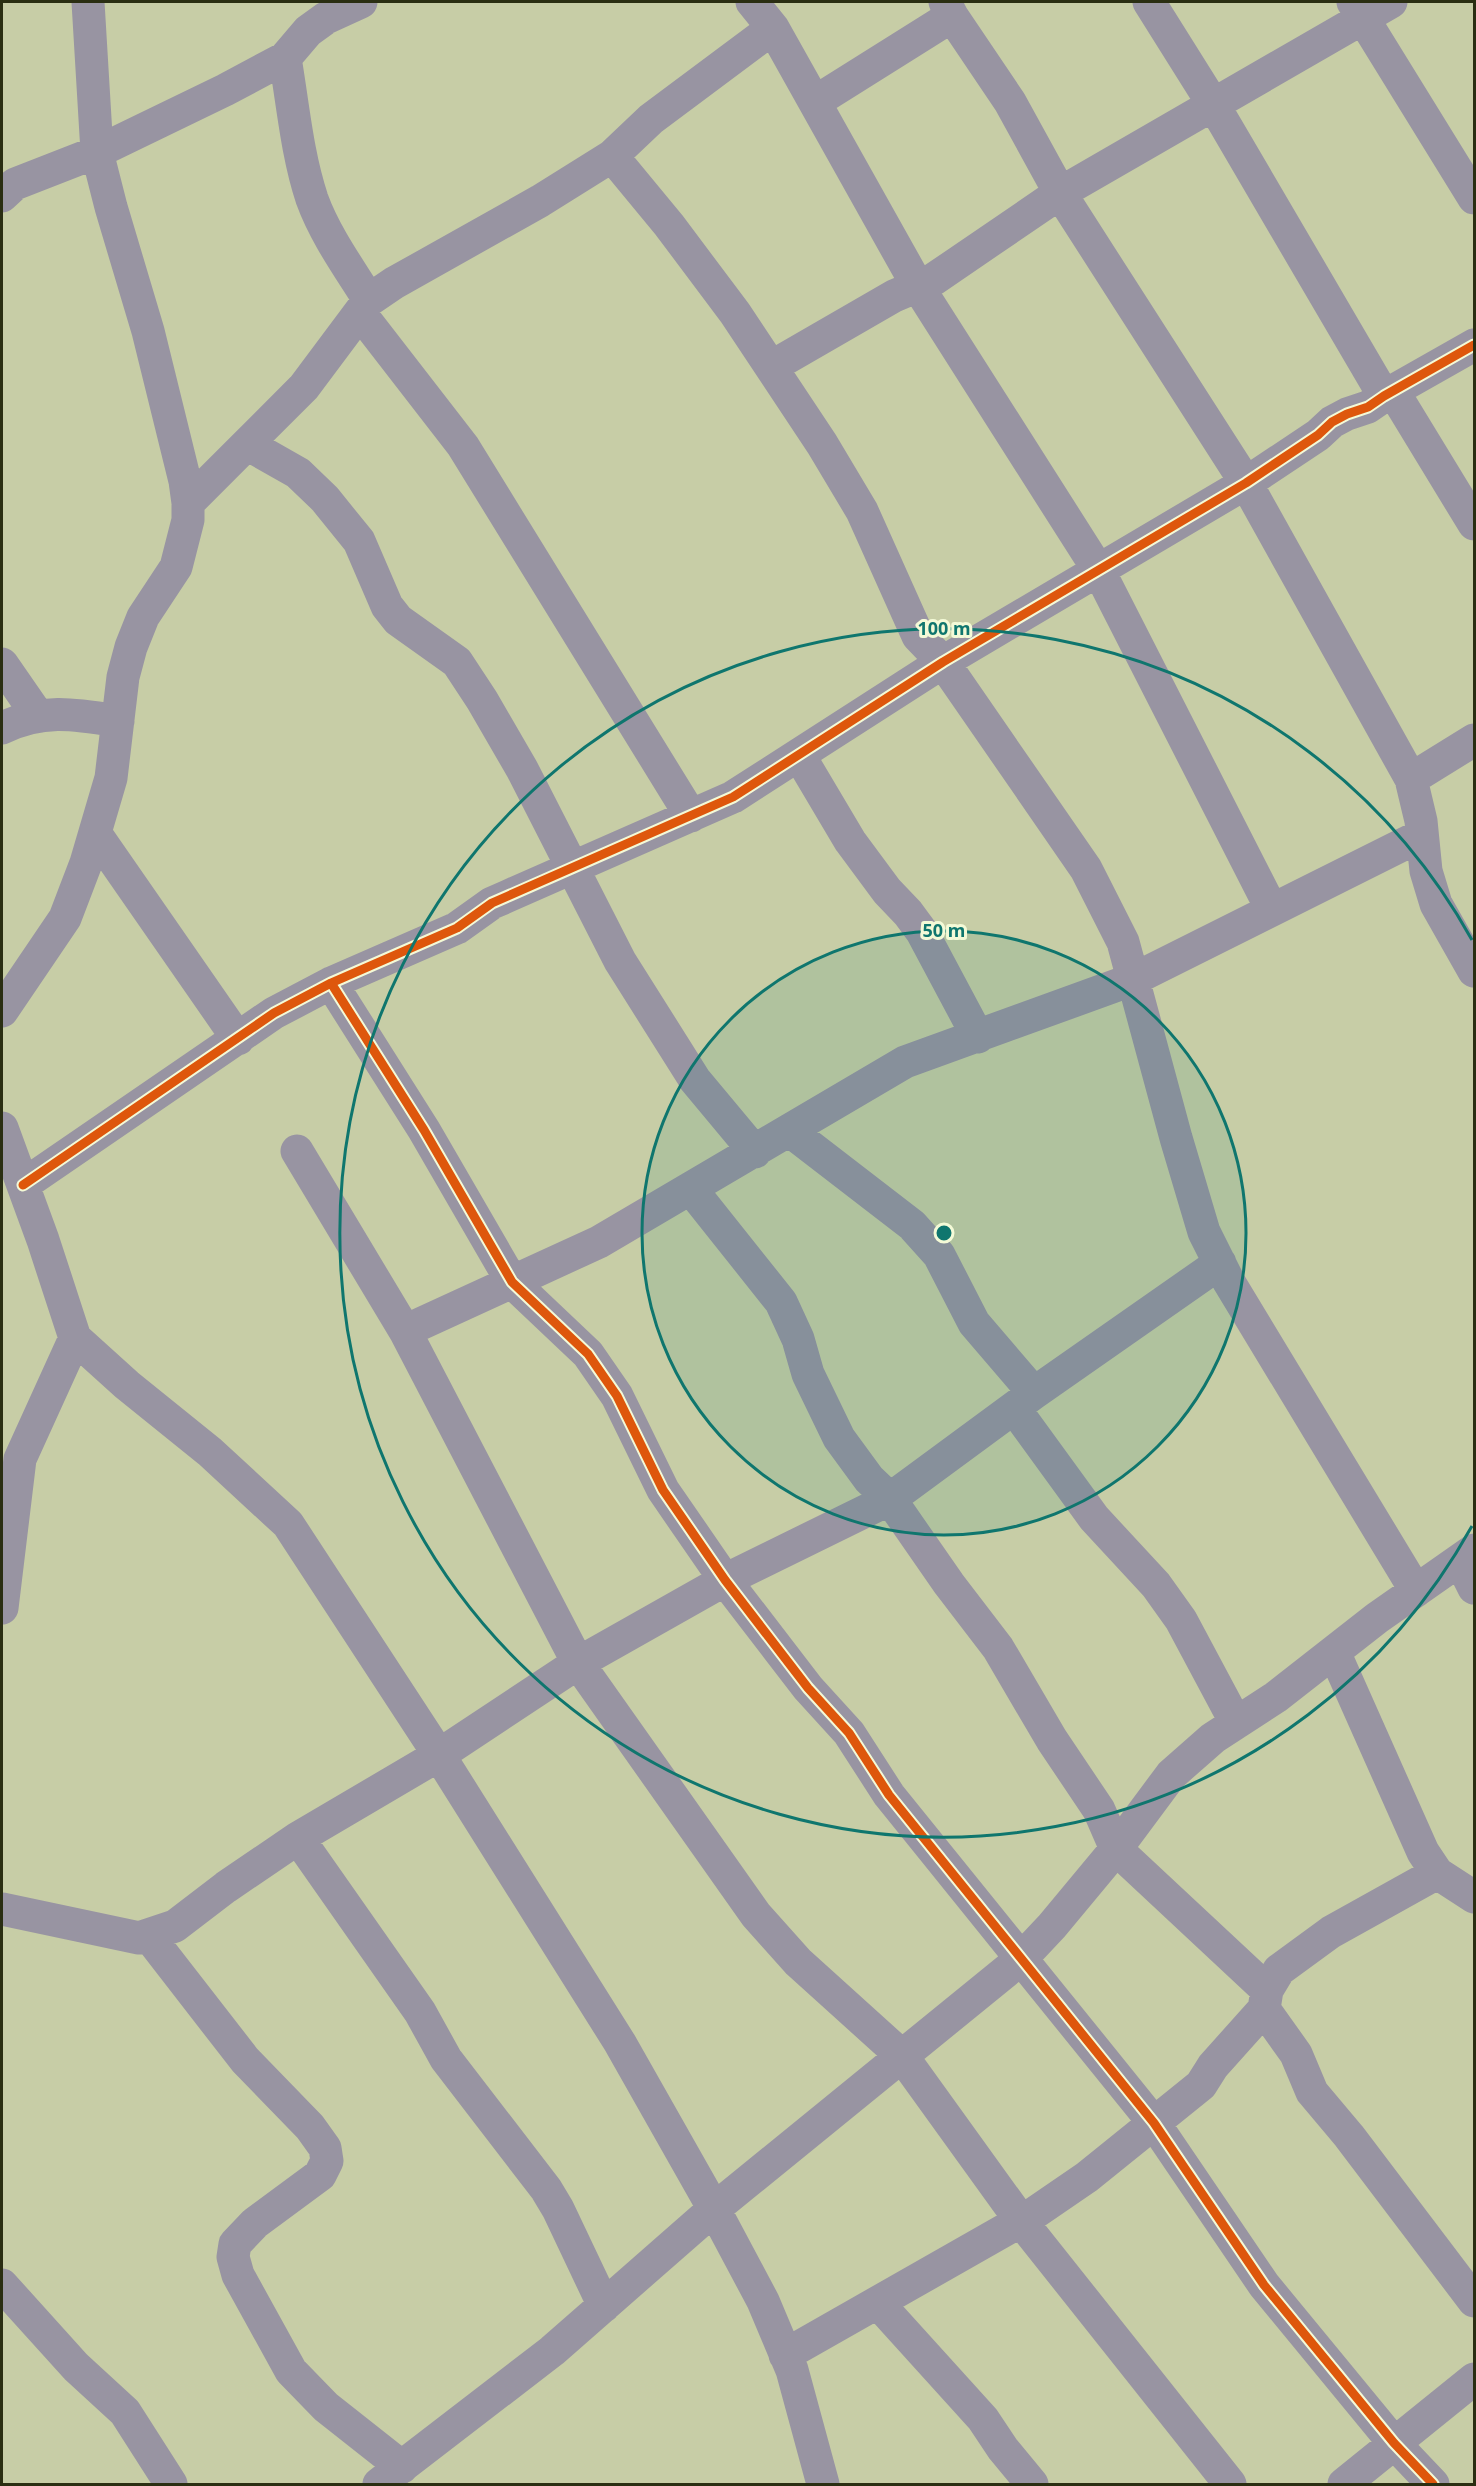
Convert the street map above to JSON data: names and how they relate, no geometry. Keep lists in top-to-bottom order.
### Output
{
  "rings": ["100 m", "50 m"]
}
